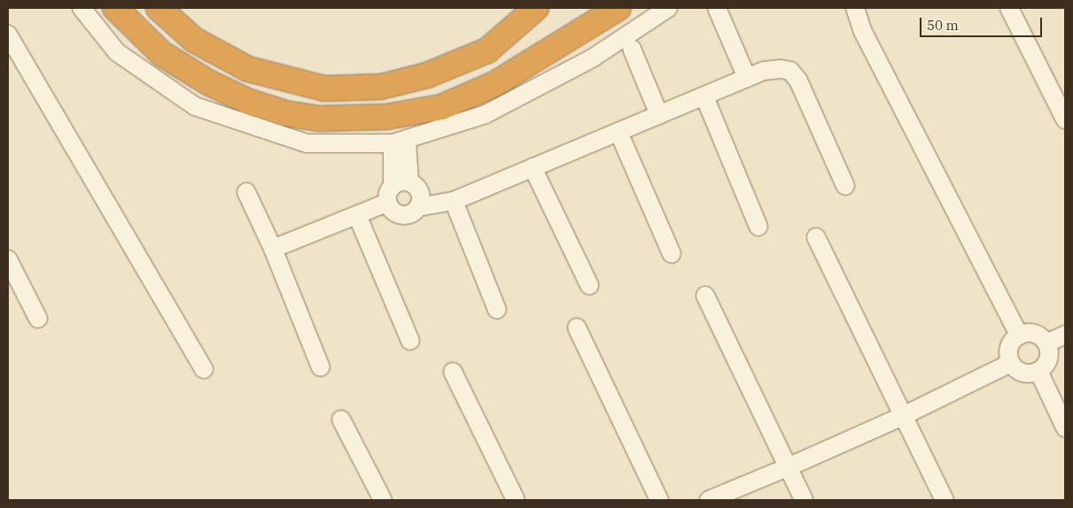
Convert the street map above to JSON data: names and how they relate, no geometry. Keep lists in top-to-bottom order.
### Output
{
  "scale_bar": "50 m"
}
